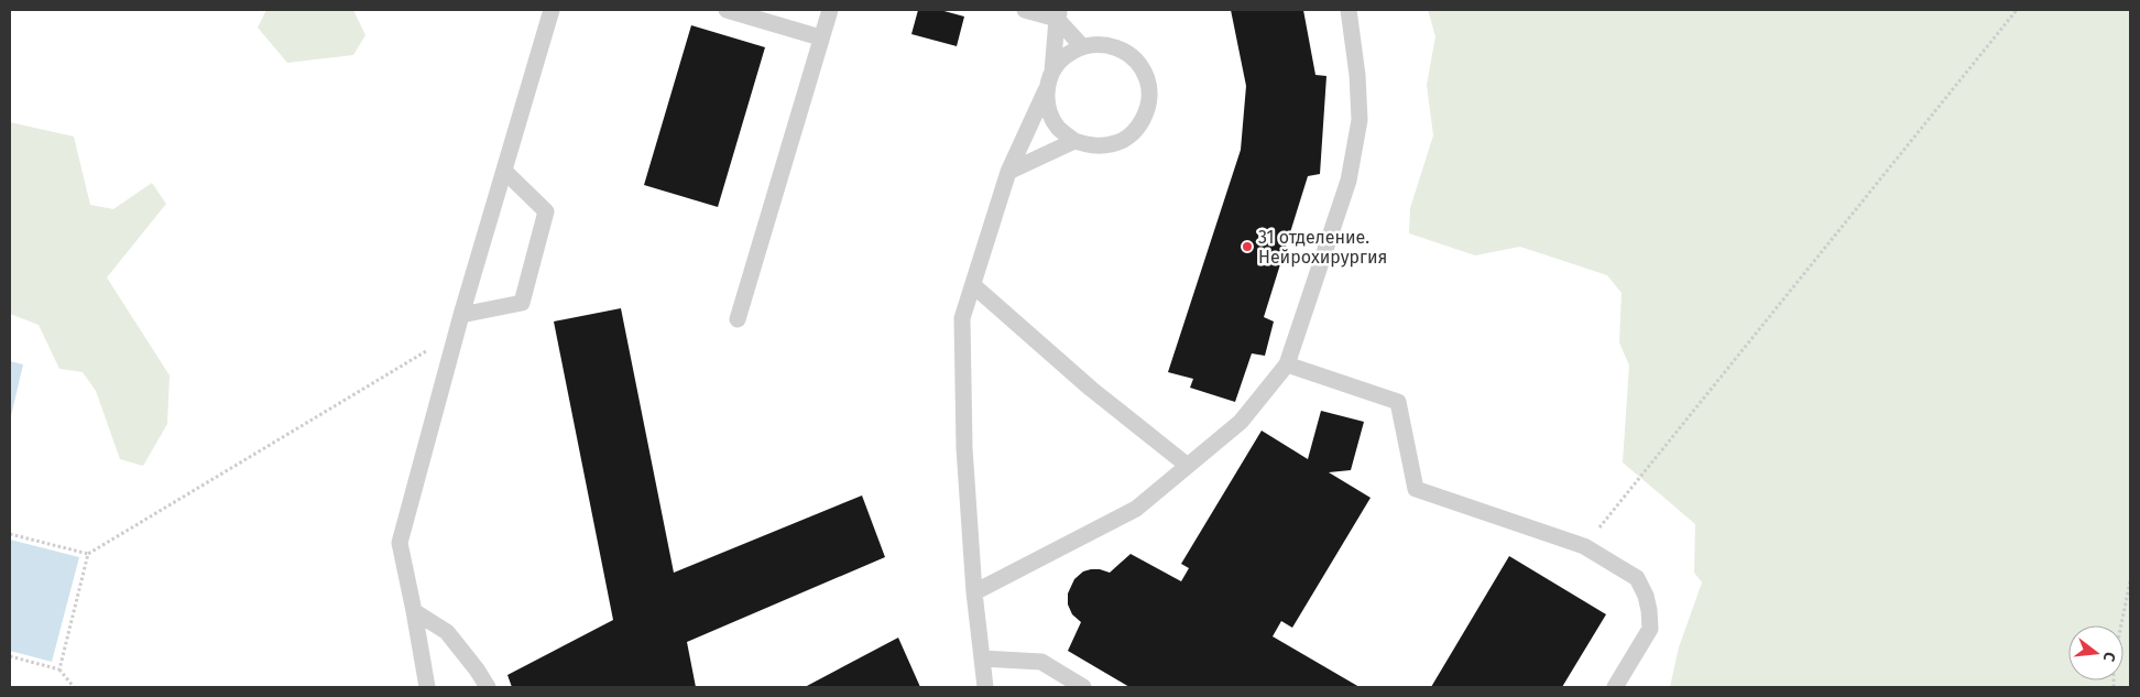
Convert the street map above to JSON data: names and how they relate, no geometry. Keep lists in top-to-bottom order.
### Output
{
  "places": ["31 отделение. Нейрохирургия"],
  "north": "right"
}
